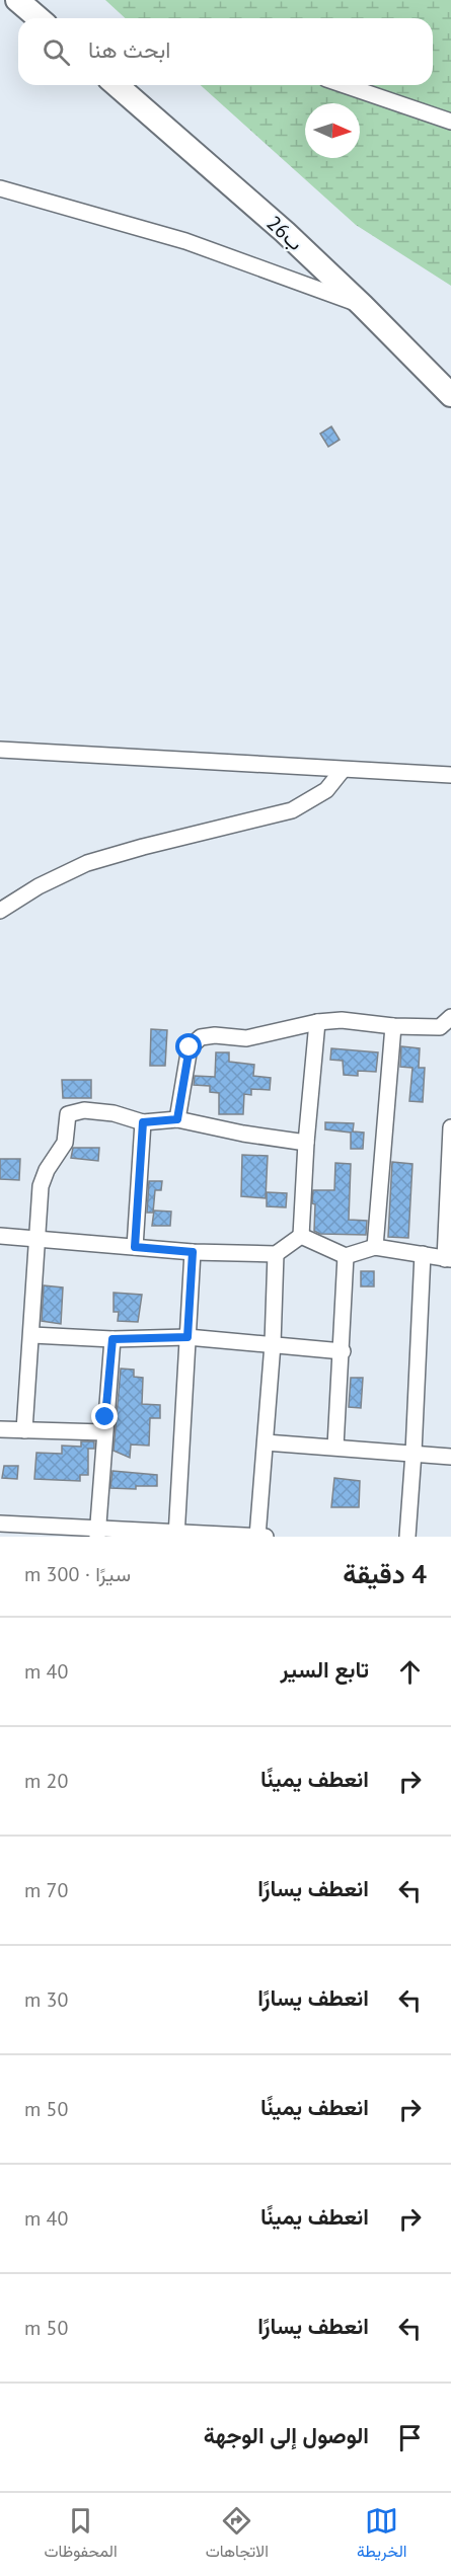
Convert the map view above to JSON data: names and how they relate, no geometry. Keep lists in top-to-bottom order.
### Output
{
  "streets": {
    "highway": ["26ب"]
  },
  "north": "right",
  "page": {
    "search": "ابحث هنا",
    "heading": ["4 دقيقة", "سيرًا · 300 m"],
    "list": [
      ["تابع السير", "40 m"],
      ["انعطف يمينًا", "20 m"],
      ["انعطف يسارًا", "70 m"],
      ["انعطف يسارًا", "30 m"],
      ["انعطف يمينًا", "50 m"],
      ["انعطف يمينًا", "40 m"],
      ["انعطف يسارًا", "50 m"],
      "الوصول إلى الوجهة"
    ],
    "nav": ["الخريطة", "الاتجاهات", "المحفوظات"]
  }
}
